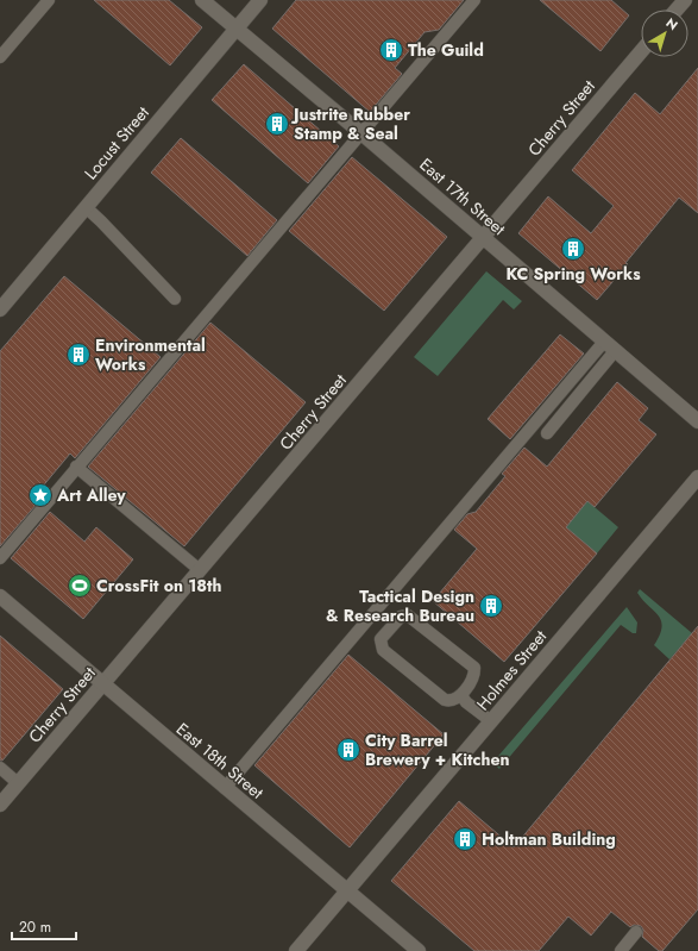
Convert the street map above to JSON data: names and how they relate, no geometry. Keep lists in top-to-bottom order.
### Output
{
  "streets": {
    "street": [
      "Cherry Street",
      "Locust Street",
      "East 17th Street",
      "Holmes Street",
      "East 18th Street"
    ]
  },
  "crossings": [
    ["Cherry Street", "East 17th Street"],
    ["Cherry Street", "East 18th Street"],
    ["Locust Street", "East 17th Street"],
    ["Holmes Street", "East 18th Street"]
  ],
  "places": {
    "building": [
      "The Guild",
      "Justrite Rubber Stamp & Seal",
      "KC Spring Works",
      "Environmental Works",
      "Tactical Design & Research Bureau",
      "City Barrel Brewery + Kitchen",
      "Holtman Building"
    ],
    "place": ["Art Alley"],
    "sports": ["CrossFit on 18th"]
  },
  "scale_bar": "20 m",
  "north": "top right"
}
